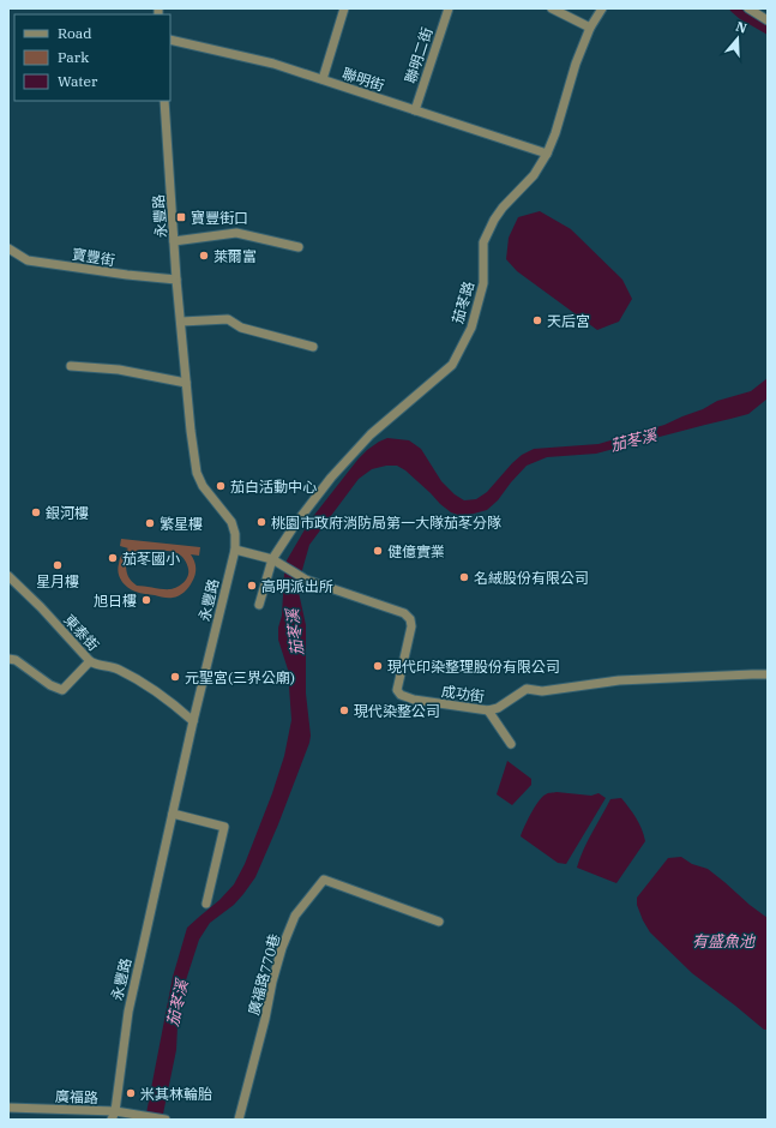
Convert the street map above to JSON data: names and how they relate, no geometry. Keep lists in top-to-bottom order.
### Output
{
  "streets": {
    "street": [
      "聯明二街",
      "聯明街",
      "永豐路",
      "寶豐街",
      "茄苳路",
      "東泰街",
      "成功街",
      "廣福路770巷",
      "廣福路"
    ]
  },
  "crossings": [
    ["聯明二街", "聯明街"],
    ["聯明街", "茄苳路"],
    ["永豐路", "寶豐街"],
    ["永豐路", "東泰街"],
    ["永豐路", "廣福路"],
    ["茄苳路", "成功街"]
  ],
  "water": ["茄苳溪", "有盛魚池"],
  "places": {
    "transit": ["寶豐街口"],
    "other": [
      "萊爾富",
      "天后宮",
      "茄白活動中心",
      "銀河樓",
      "桃園市政府消防局第一大隊茄苳分隊",
      "繁星樓",
      "健億實業",
      "茄苳國小",
      "星月樓",
      "名絨股份有限公司",
      "高明派出所",
      "旭日樓",
      "現代印染整理股份有限公司",
      "元聖宮(三界公廟)",
      "現代染整公司",
      "米其林輪胎"
    ]
  },
  "legend": ["Road", "Park", "Water"],
  "north": "top"
}
